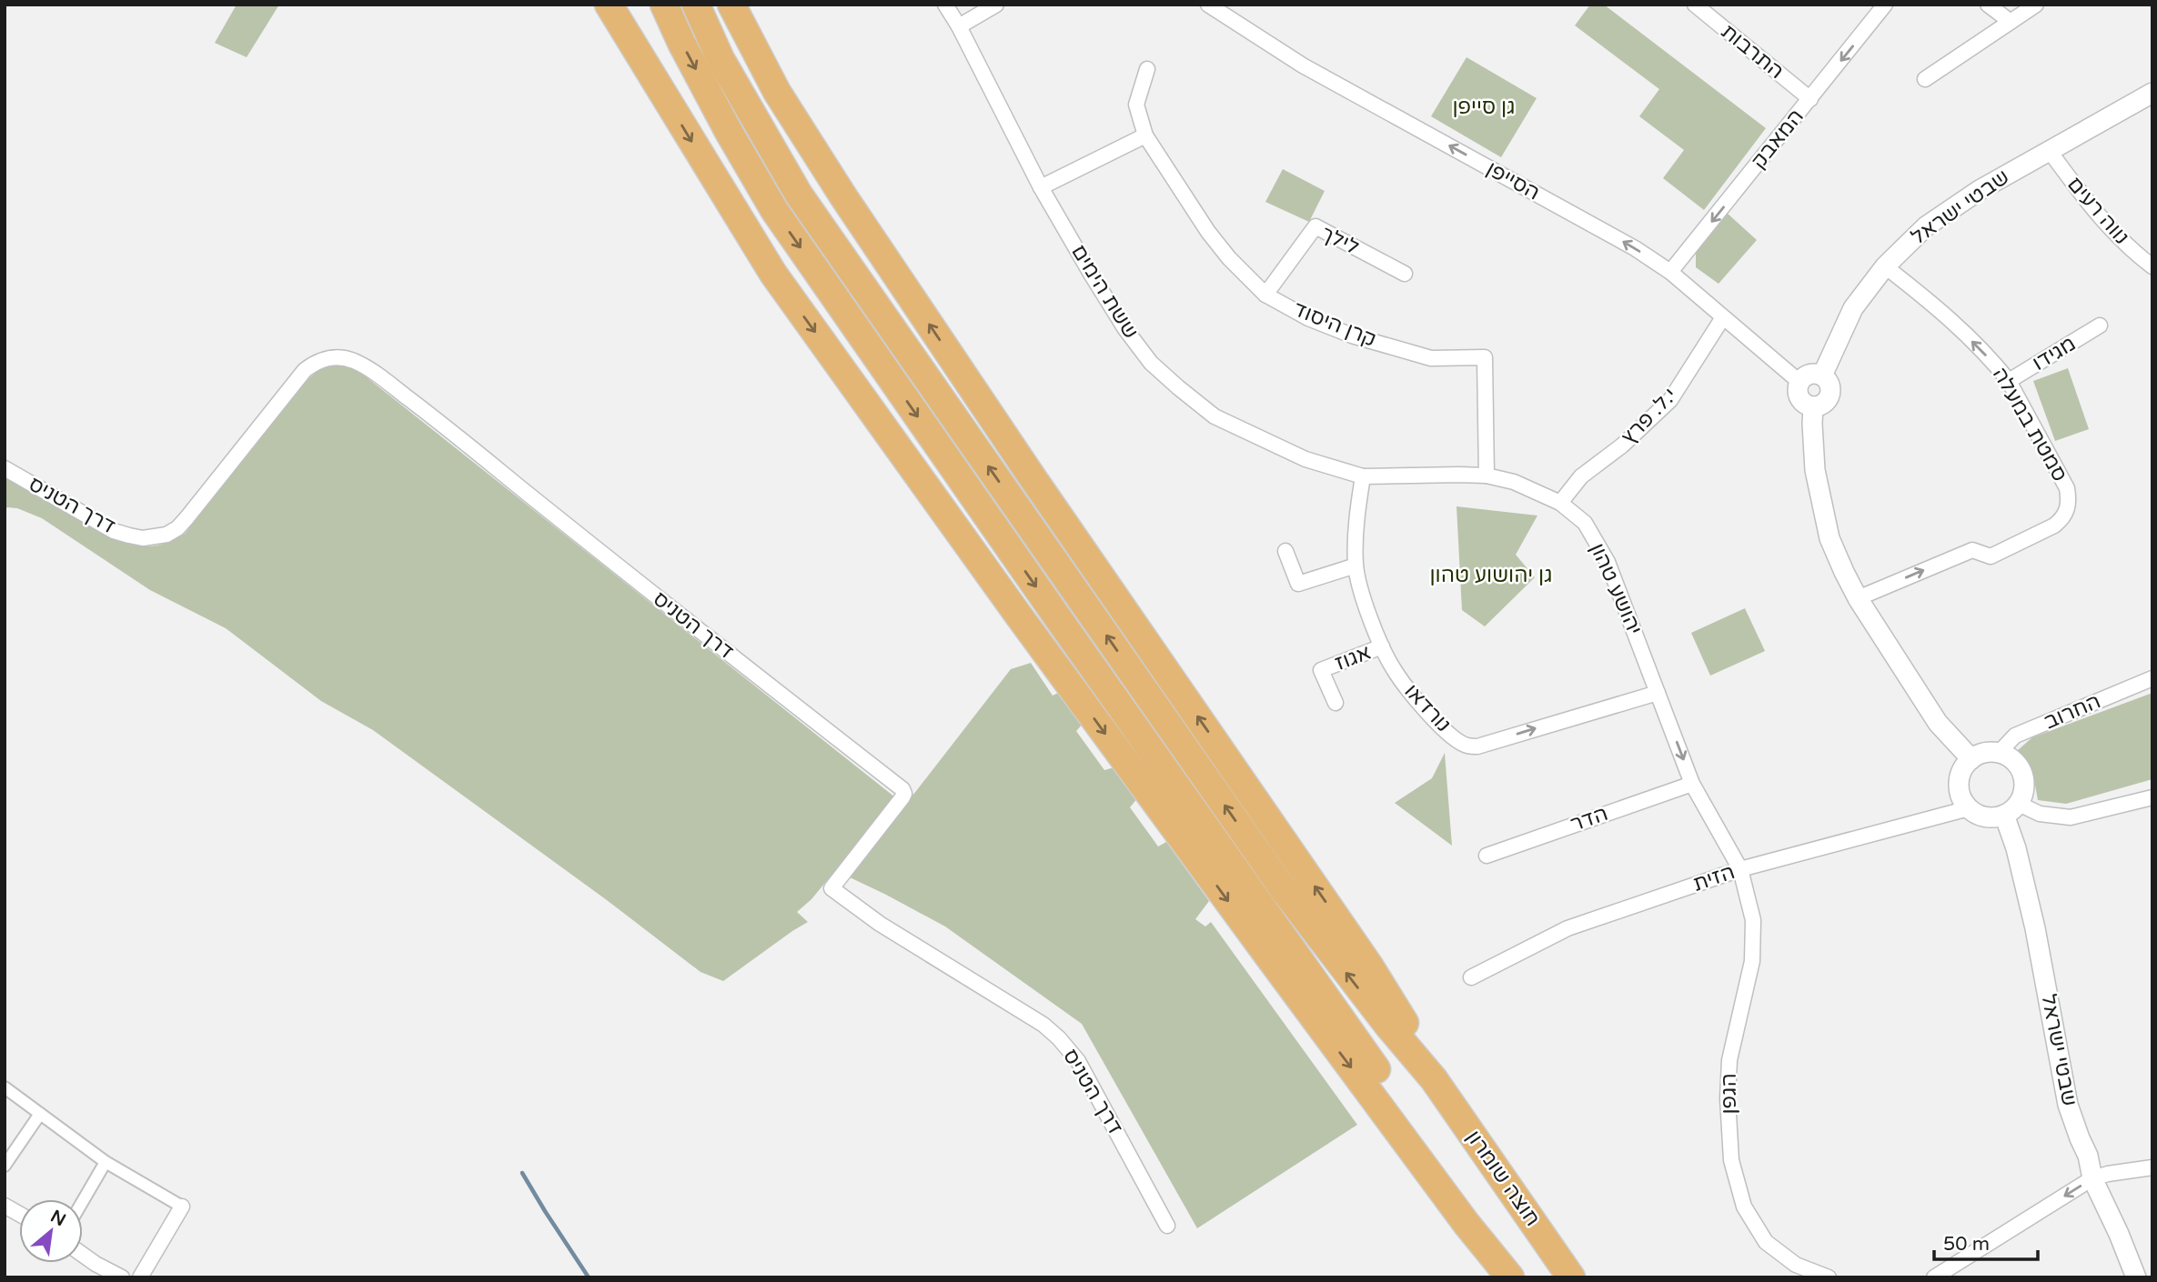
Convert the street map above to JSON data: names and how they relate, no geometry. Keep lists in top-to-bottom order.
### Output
{
  "streets": {
    "highway": ["חוצה שומרון"],
    "street": [
      "התרבות",
      "המאבק",
      "הסייפן",
      "שבטי ישראל",
      "נווה רעים",
      "לילך",
      "ששת הימים",
      "קרן היסוד",
      "מגידו",
      "י.ל. פרץ",
      "סמטת במעלה",
      "דרך הטניס",
      "יהושע טהון",
      "אגוז",
      "נורדאו",
      "החרוב",
      "הדר",
      "הזית",
      "הגפן"
    ]
  },
  "crossings": [
    ["התרבות", "המאבק"],
    ["המאבק", "הסייפן"],
    ["הסייפן", "שבטי ישראל"],
    ["הסייפן", "י.ל. פרץ"],
    ["שבטי ישראל", "נווה רעים"],
    ["שבטי ישראל", "סמטת במעלה"],
    ["שבטי ישראל", "החרוב"],
    ["שבטי ישראל", "הזית"],
    ["לילך", "קרן היסוד"],
    ["ששת הימים", "יהושע טהון"],
    ["ששת הימים", "נורדאו"],
    ["קרן היסוד", "יהושע טהון"],
    ["מגידו", "סמטת במעלה"],
    ["י.ל. פרץ", "יהושע טהון"],
    ["יהושע טהון", "נורדאו"],
    ["יהושע טהון", "הדר"],
    ["יהושע טהון", "הזית"],
    ["יהושע טהון", "הגפן"],
    ["אגוז", "נורדאו"],
    ["החרוב", "הזית"],
    ["הזית", "הגפן"]
  ],
  "one_way": ["המאבק", "הסייפן", "נורדאו"],
  "parks": ["גן סייפן", "גן יהושוע טהון"],
  "scale_bar": "50 m",
  "north": "top right"
}
